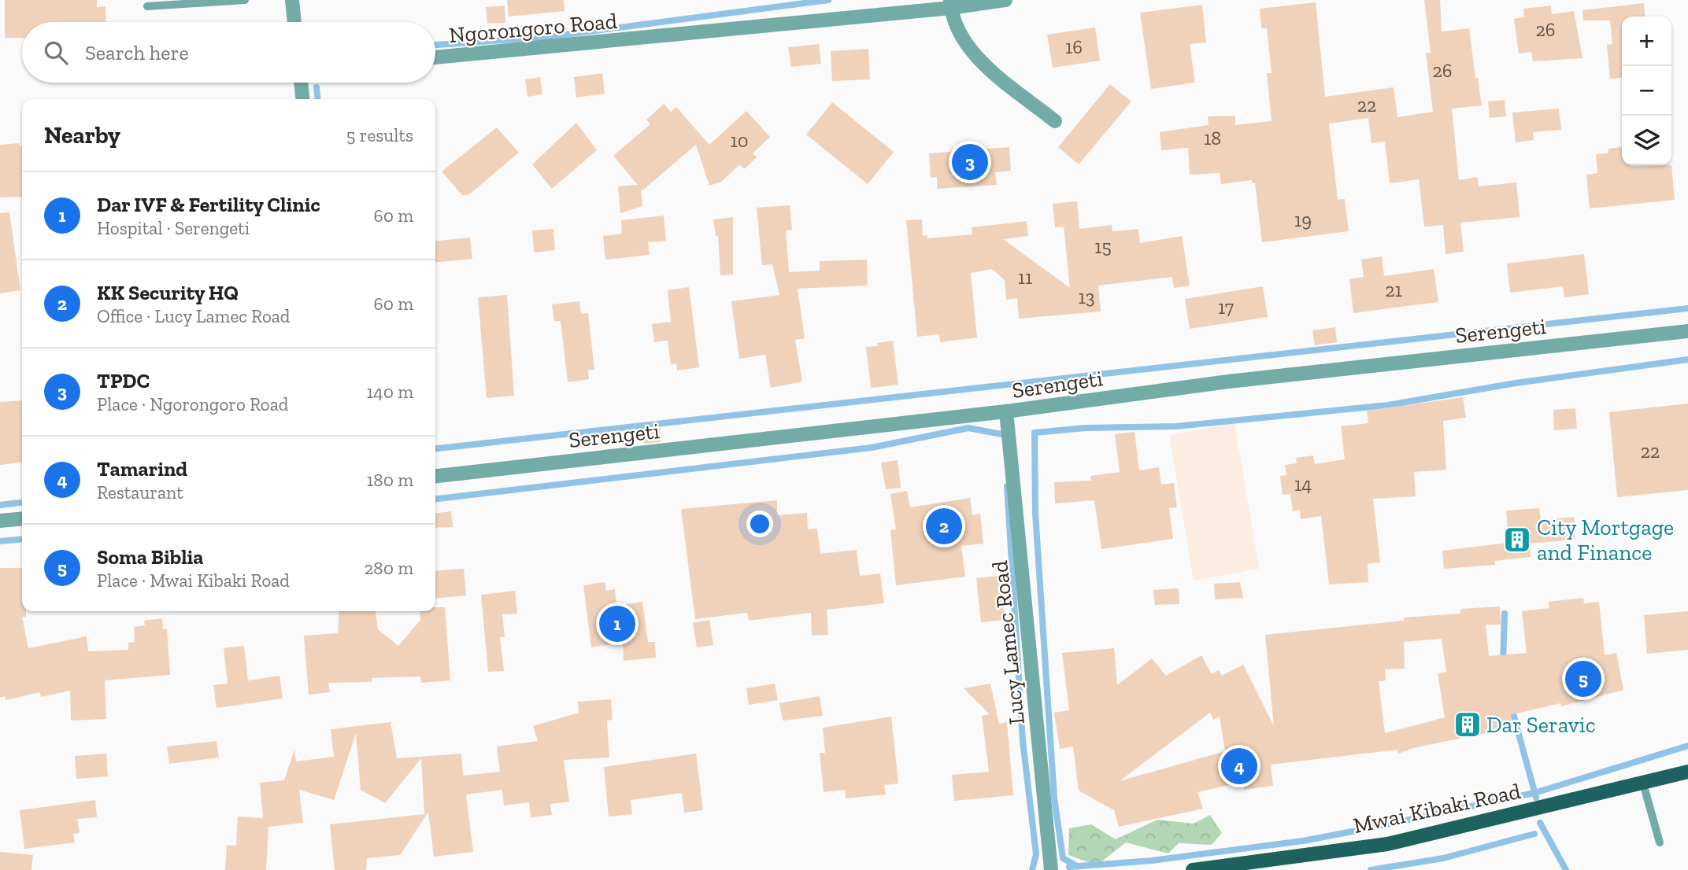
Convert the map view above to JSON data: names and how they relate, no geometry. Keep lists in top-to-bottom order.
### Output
{
  "streets": {
    "main road": ["Mwai Kibaki Road"],
    "street": ["Ngorongoro Road", "Serengeti", "Lucy Lamec Road"]
  },
  "crossings": [
    ["Serengeti", "Lucy Lamec Road"]
  ],
  "places": {
    "building": ["City Mortgage and Finance", "Dar Seravic"]
  },
  "house_numbers": [
    "26",
    "16",
    "26",
    "22",
    "18",
    "10",
    "19",
    "15",
    "11",
    "21",
    "13",
    "17",
    "22",
    "14"
  ],
  "page": {
    "map_buttons": ["+", "−"],
    "search": "Search here",
    "heading": ["Nearby", "5 results"],
    "pins": [
      "3",
      "2",
      "1",
      "5",
      "4"
    ],
    "list": [
      {
        "mark": "1",
        "name": "Dar IVF & Fertility Clinic",
        "note": "Hospital · Serengeti",
        "value": "60 m"
      },
      {
        "mark": "2",
        "name": "KK Security HQ",
        "note": "Office · Lucy Lamec Road",
        "value": "60 m"
      },
      {
        "mark": "3",
        "name": "TPDC",
        "note": "Place · Ngorongoro Road",
        "value": "140 m"
      },
      {
        "mark": "4",
        "name": "Tamarind",
        "note": "Restaurant",
        "value": "180 m"
      },
      {
        "mark": "5",
        "name": "Soma Biblia",
        "note": "Place · Mwai Kibaki Road",
        "value": "280 m"
      }
    ]
  }
}
